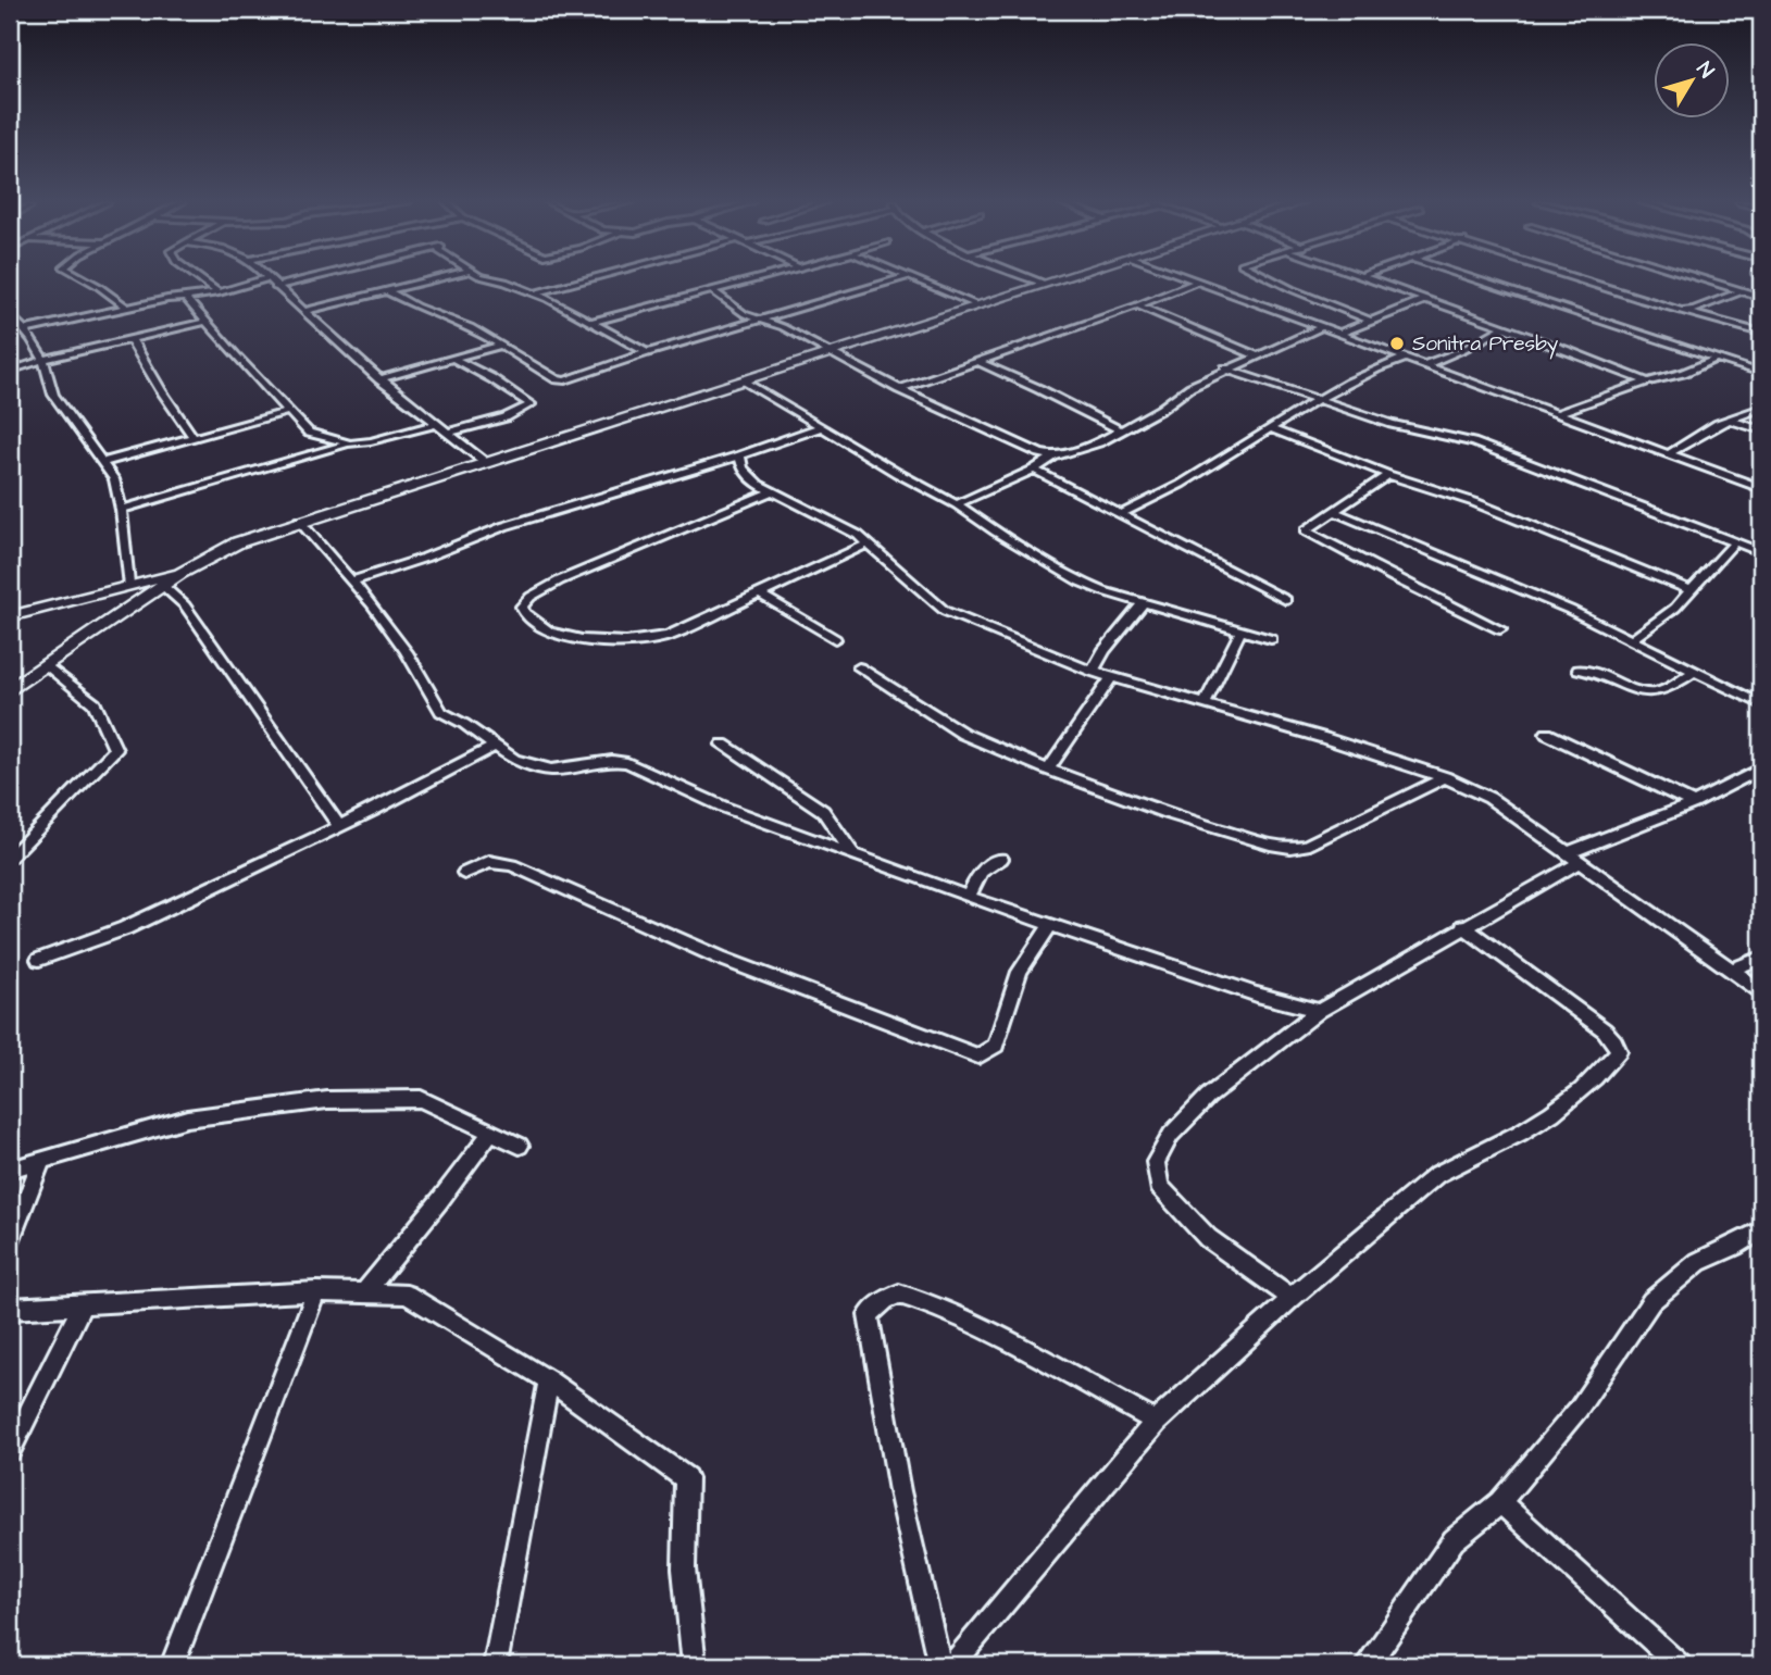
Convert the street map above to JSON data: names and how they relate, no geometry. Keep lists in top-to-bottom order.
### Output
{
  "places": ["Sonitra Presby"],
  "north": "top right"
}
